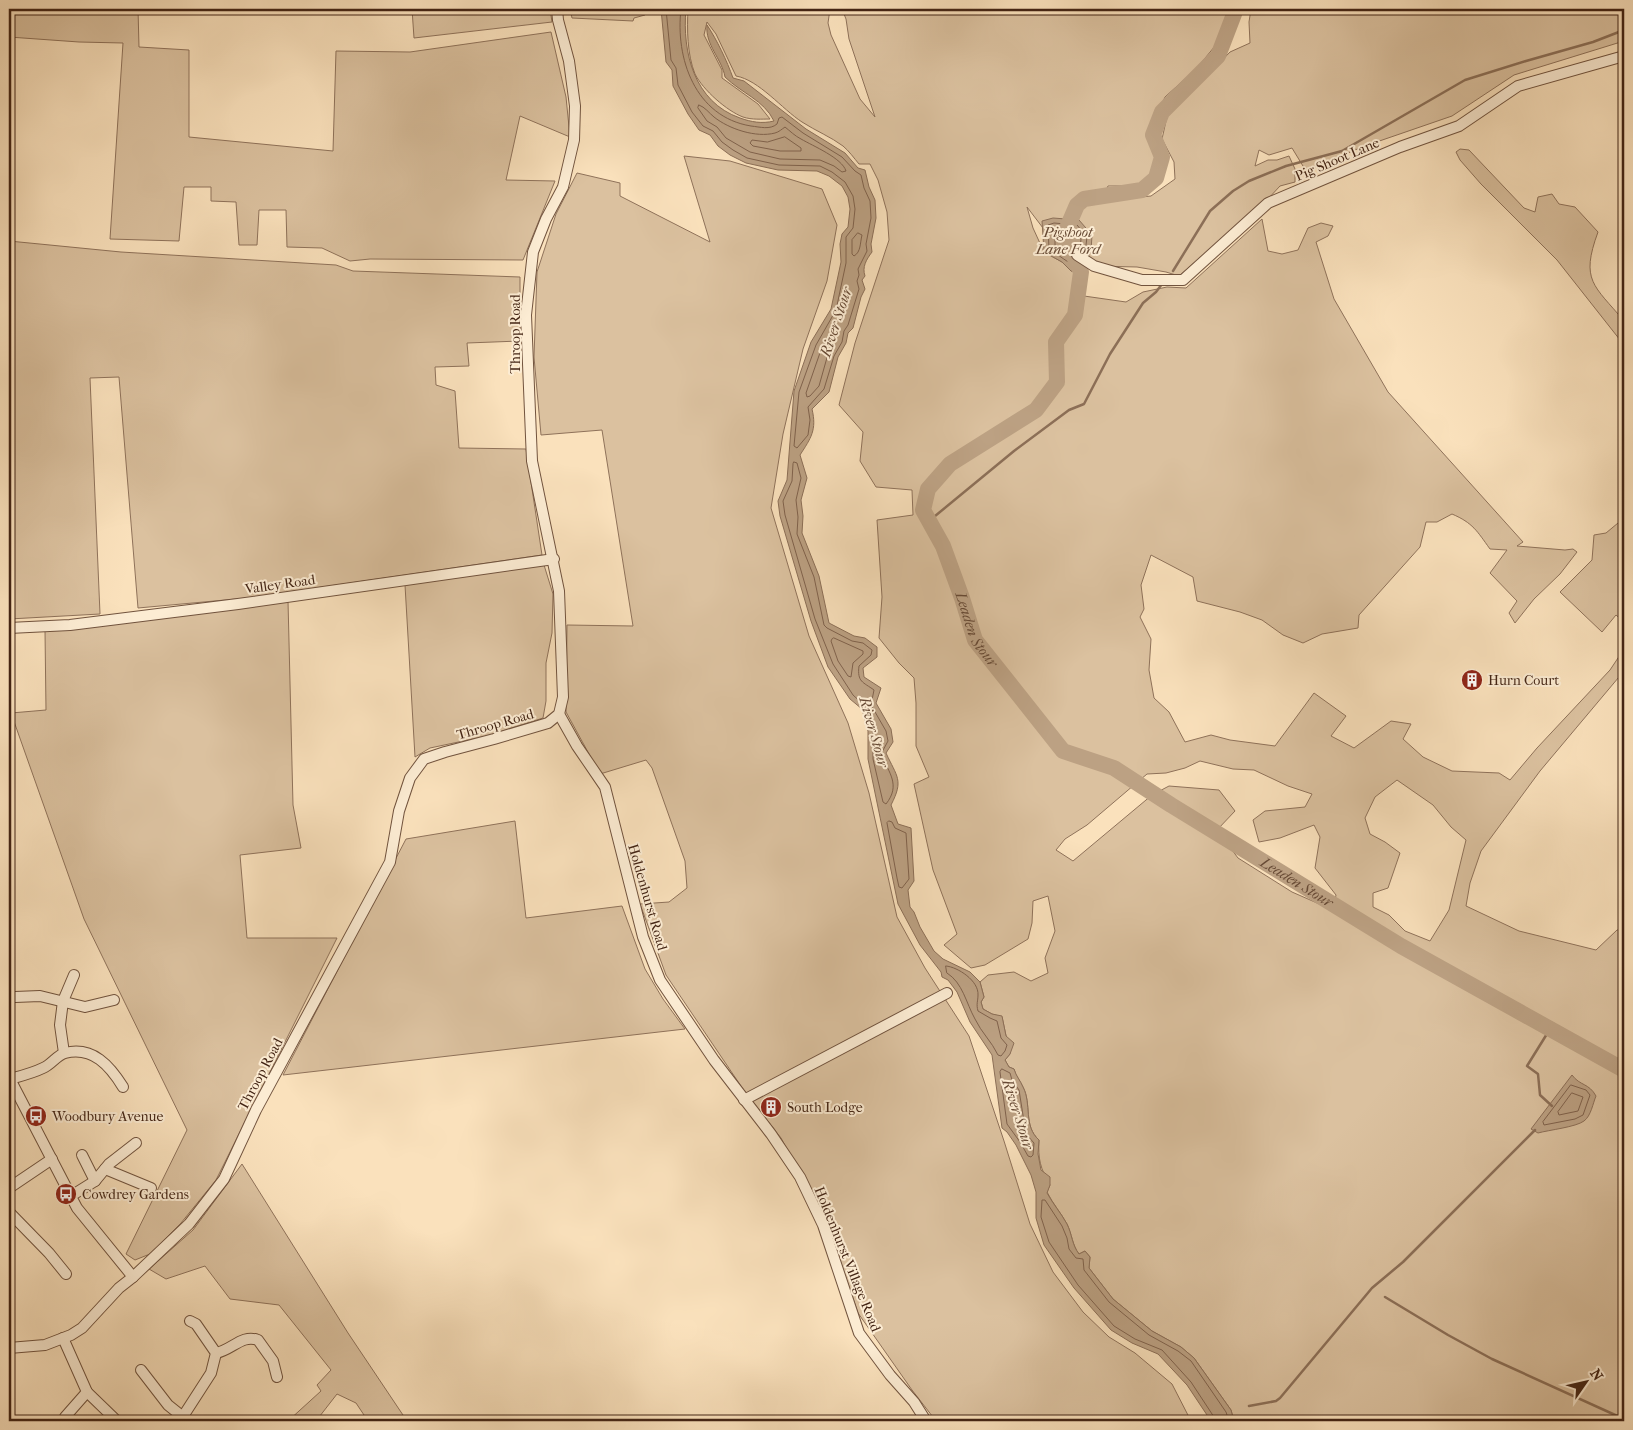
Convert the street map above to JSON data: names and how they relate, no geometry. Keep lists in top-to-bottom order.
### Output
{
  "streets": {
    "street": [
      "Pig Shoot Lane",
      "Throop Road",
      "Valley Road",
      "Holdenhurst Road",
      "Holdenhurst Village Road"
    ]
  },
  "crossings": [
    ["Throop Road", "Valley Road"],
    ["Throop Road", "Holdenhurst Road"],
    ["Holdenhurst Road", "Holdenhurst Village Road"]
  ],
  "water": ["Pigshoot Lane Ford", "River Stour", "Leaden Stour"],
  "places": {
    "building": ["Hurn Court", "South Lodge"],
    "bus stop": ["Woodbury Avenue", "Cowdrey Gardens"]
  },
  "north": "top right"
}
